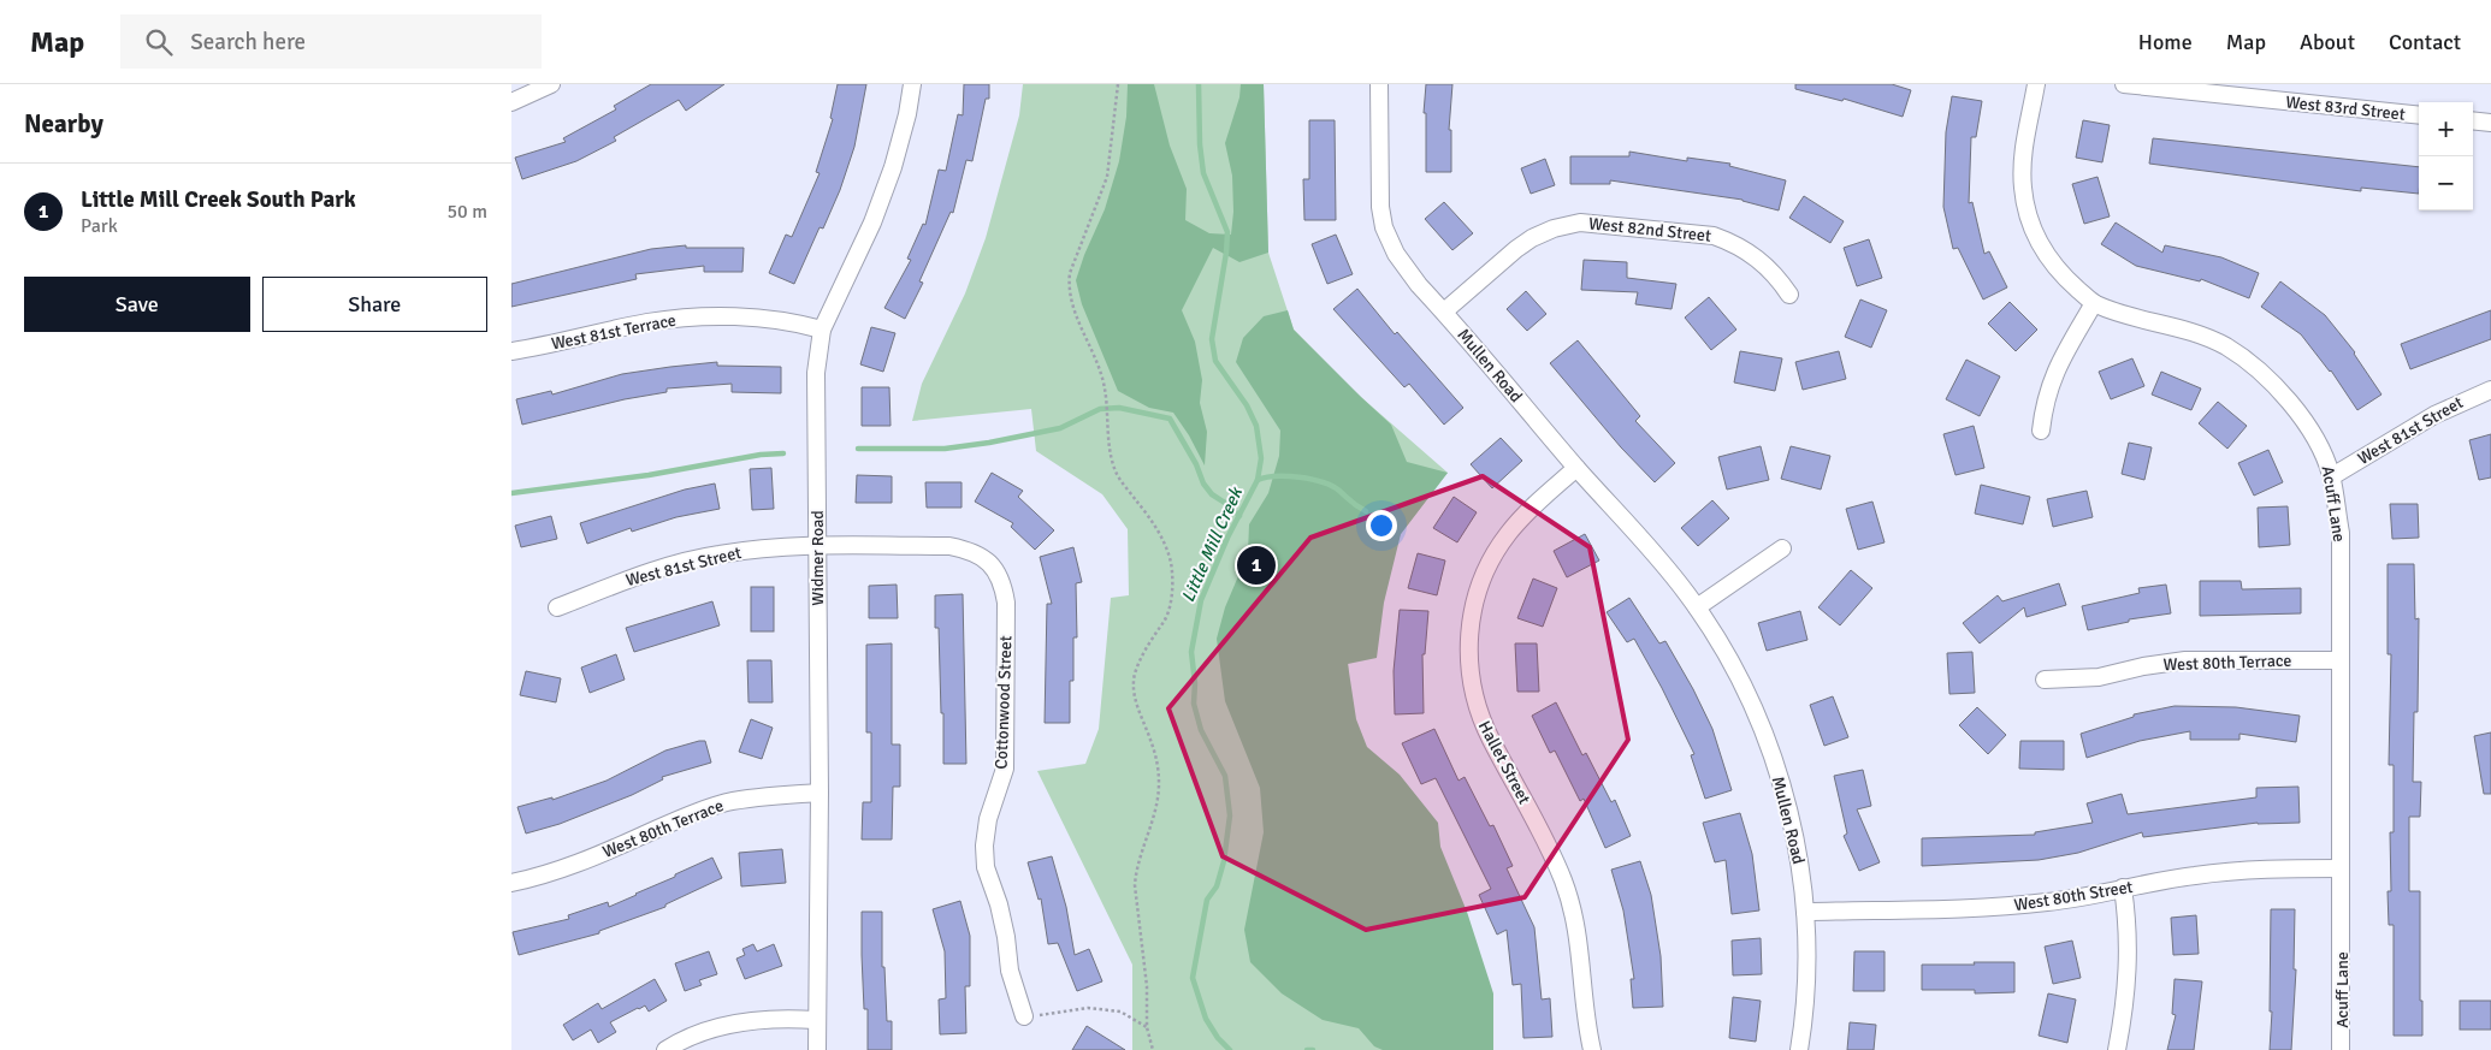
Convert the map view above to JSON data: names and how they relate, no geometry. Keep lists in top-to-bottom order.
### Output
{
  "streets": {
    "street": [
      "West 83rd Street",
      "West 82nd Street",
      "West 81st Terrace",
      "Mullen Road",
      "West 81st Street",
      "Acuff Lane",
      "Widmer Road",
      "West 80th Terrace",
      "Cottonwood Street",
      "Hallet Street",
      "West 80th Street"
    ]
  },
  "crossings": [
    ["West 82nd Street", "Mullen Road"],
    ["West 81st Terrace", "Widmer Road"],
    ["Mullen Road", "Hallet Street"],
    ["Mullen Road", "West 80th Street"],
    ["West 81st Street", "Acuff Lane"],
    ["West 81st Street", "Widmer Road"],
    ["West 81st Street", "Cottonwood Street"],
    ["Acuff Lane", "West 80th Terrace"],
    ["Acuff Lane", "West 80th Street"],
    ["Widmer Road", "West 80th Terrace"]
  ],
  "water": ["Little Mill Creek"],
  "page": {
    "header": "Map",
    "search": "Search here",
    "nav": [
      "Home",
      "Map",
      "About",
      "Contact"
    ],
    "heading": "Nearby",
    "map_buttons": ["+", "−"],
    "list": [
      {
        "mark": "1",
        "name": "Little Mill Creek South Park",
        "note": "Park",
        "value": "50 m"
      }
    ],
    "buttons": ["Save", "Share"],
    "pins": "1"
  }
}
